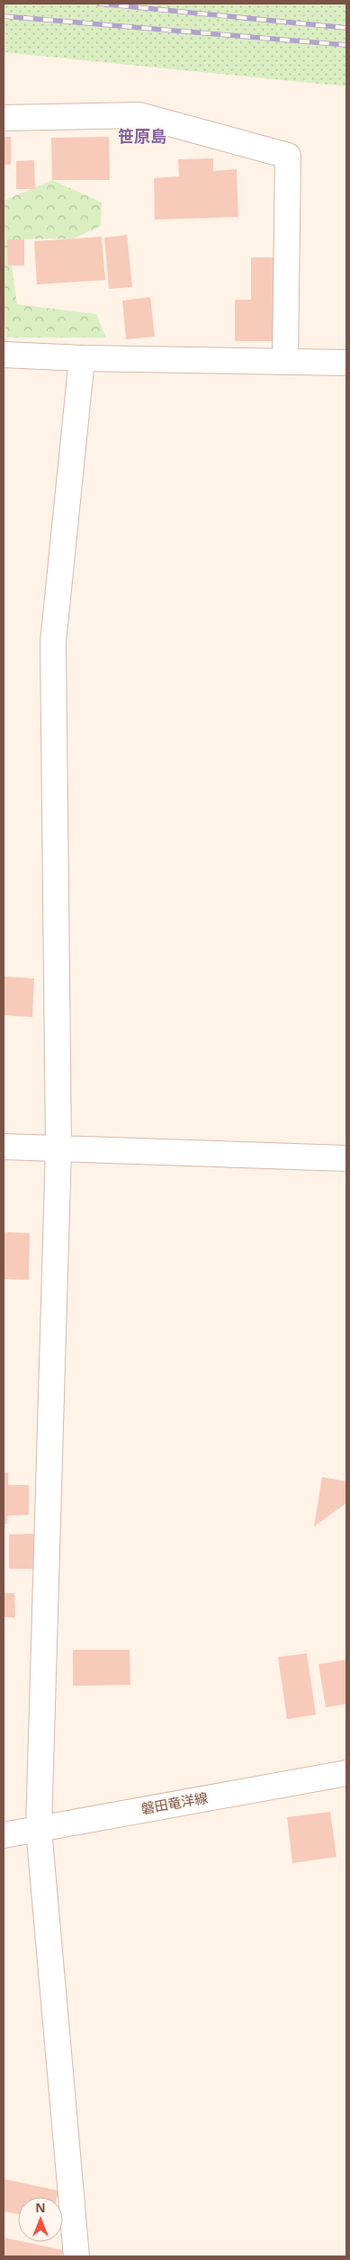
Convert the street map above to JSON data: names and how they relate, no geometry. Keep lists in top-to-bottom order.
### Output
{
  "streets": {
    "street": ["磐田竜洋線"]
  },
  "districts": ["笹原島"],
  "north": "top"
}
